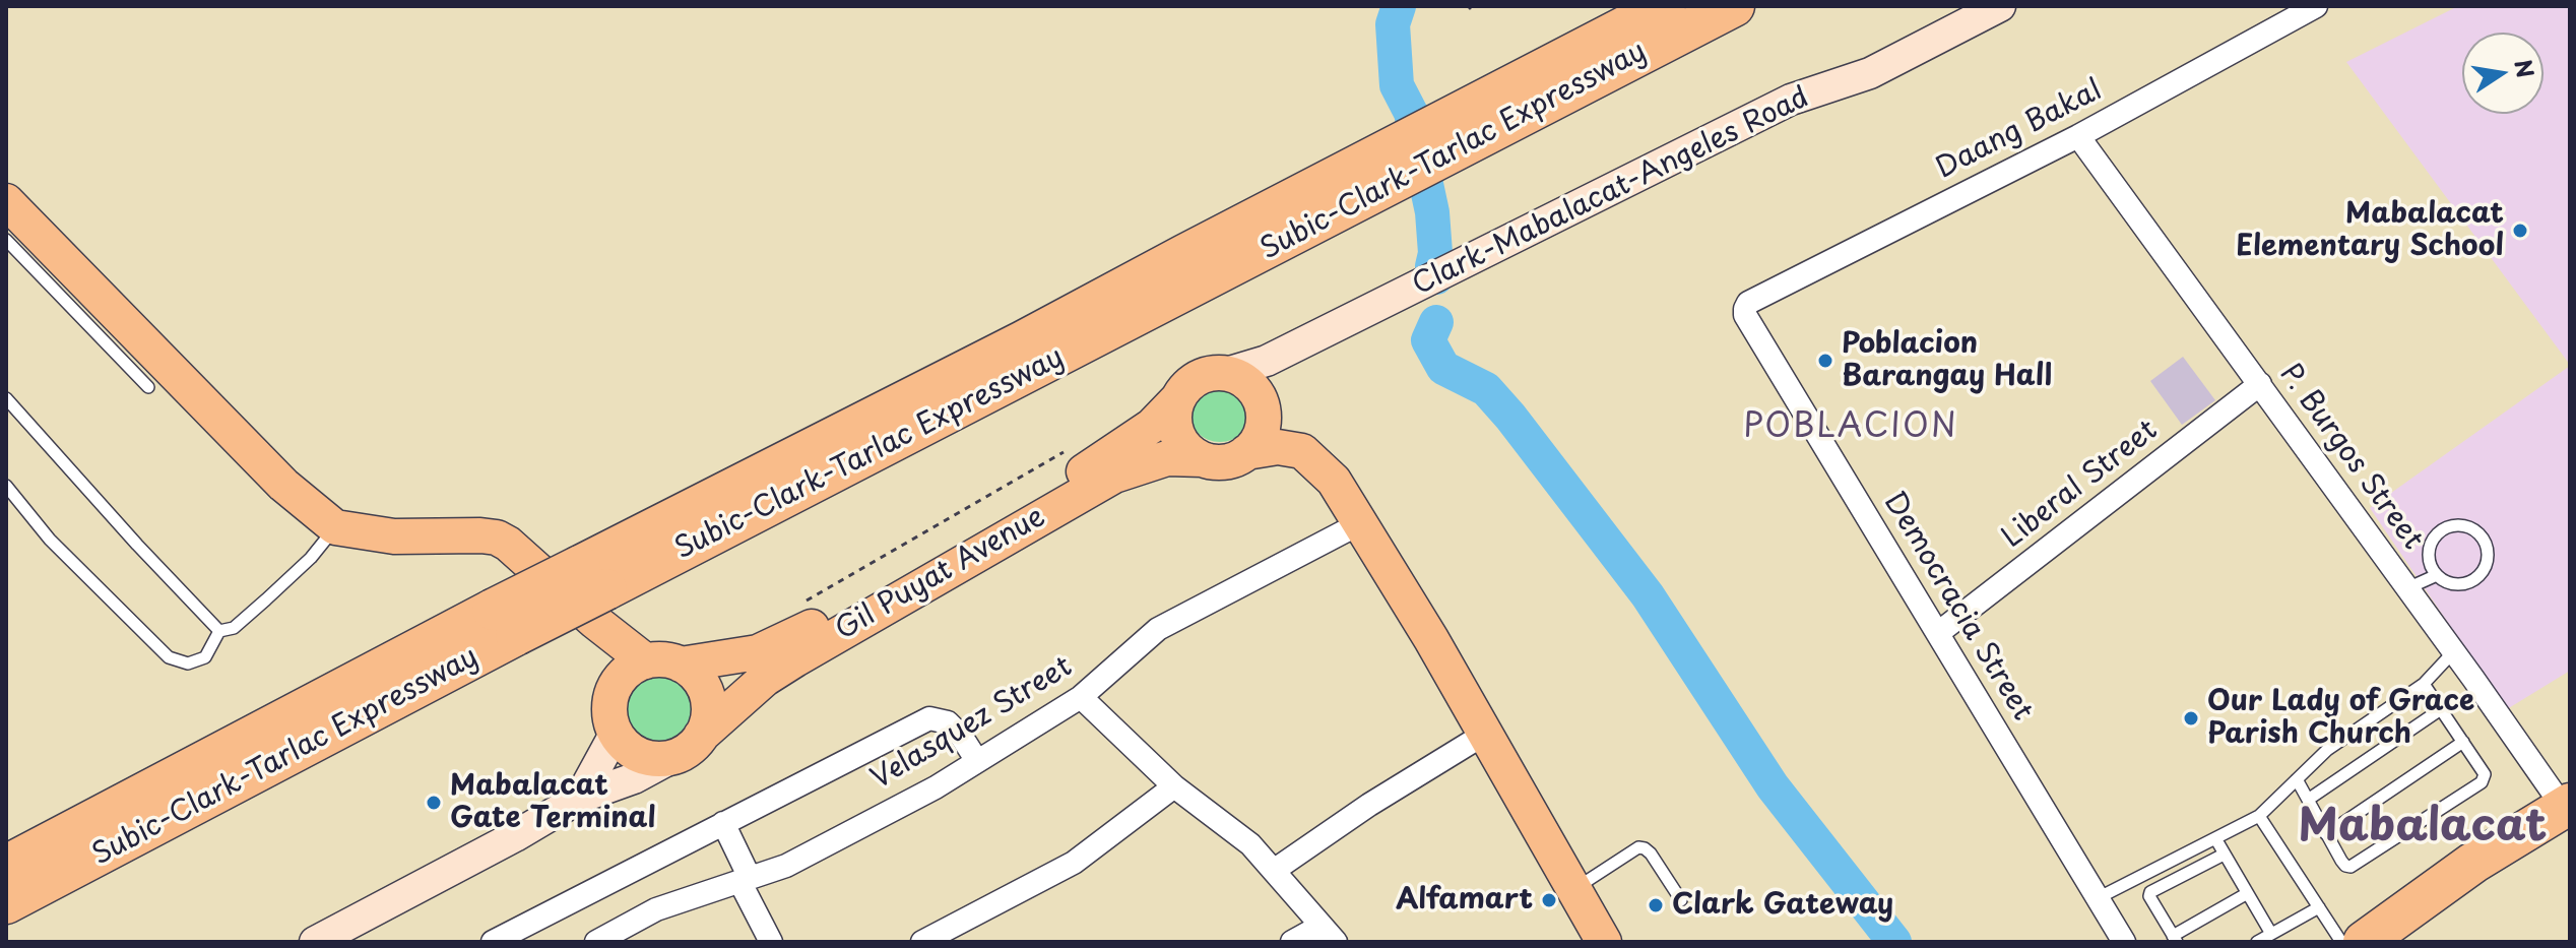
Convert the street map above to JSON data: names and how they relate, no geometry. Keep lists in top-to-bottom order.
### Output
{
  "streets": {
    "highway": ["Subic-Clark-Tarlac Expressway"],
    "main road": ["Gil Puyat Avenue"],
    "street": [
      "Daang Bakal",
      "Clark-Mabalacat-Angeles Road",
      "P. Burgos Street",
      "Liberal Street",
      "Democracia Street",
      "Velasquez Street"
    ]
  },
  "crossings": [
    ["Daang Bakal", "P. Burgos Street"],
    ["Daang Bakal", "Democracia Street"],
    ["Clark-Mabalacat-Angeles Road", "Gil Puyat Avenue"],
    ["P. Burgos Street", "Liberal Street"],
    ["Liberal Street", "Democracia Street"]
  ],
  "districts": ["POBLACION", "Mabalacat"],
  "places": [
    "Mabalacat Elementary School",
    "Poblacion Barangay Hall",
    "Our Lady of Grace Parish Church",
    "Mabalacat Gate Terminal",
    "Alfamart",
    "Clark Gateway"
  ],
  "north": "right"
}
